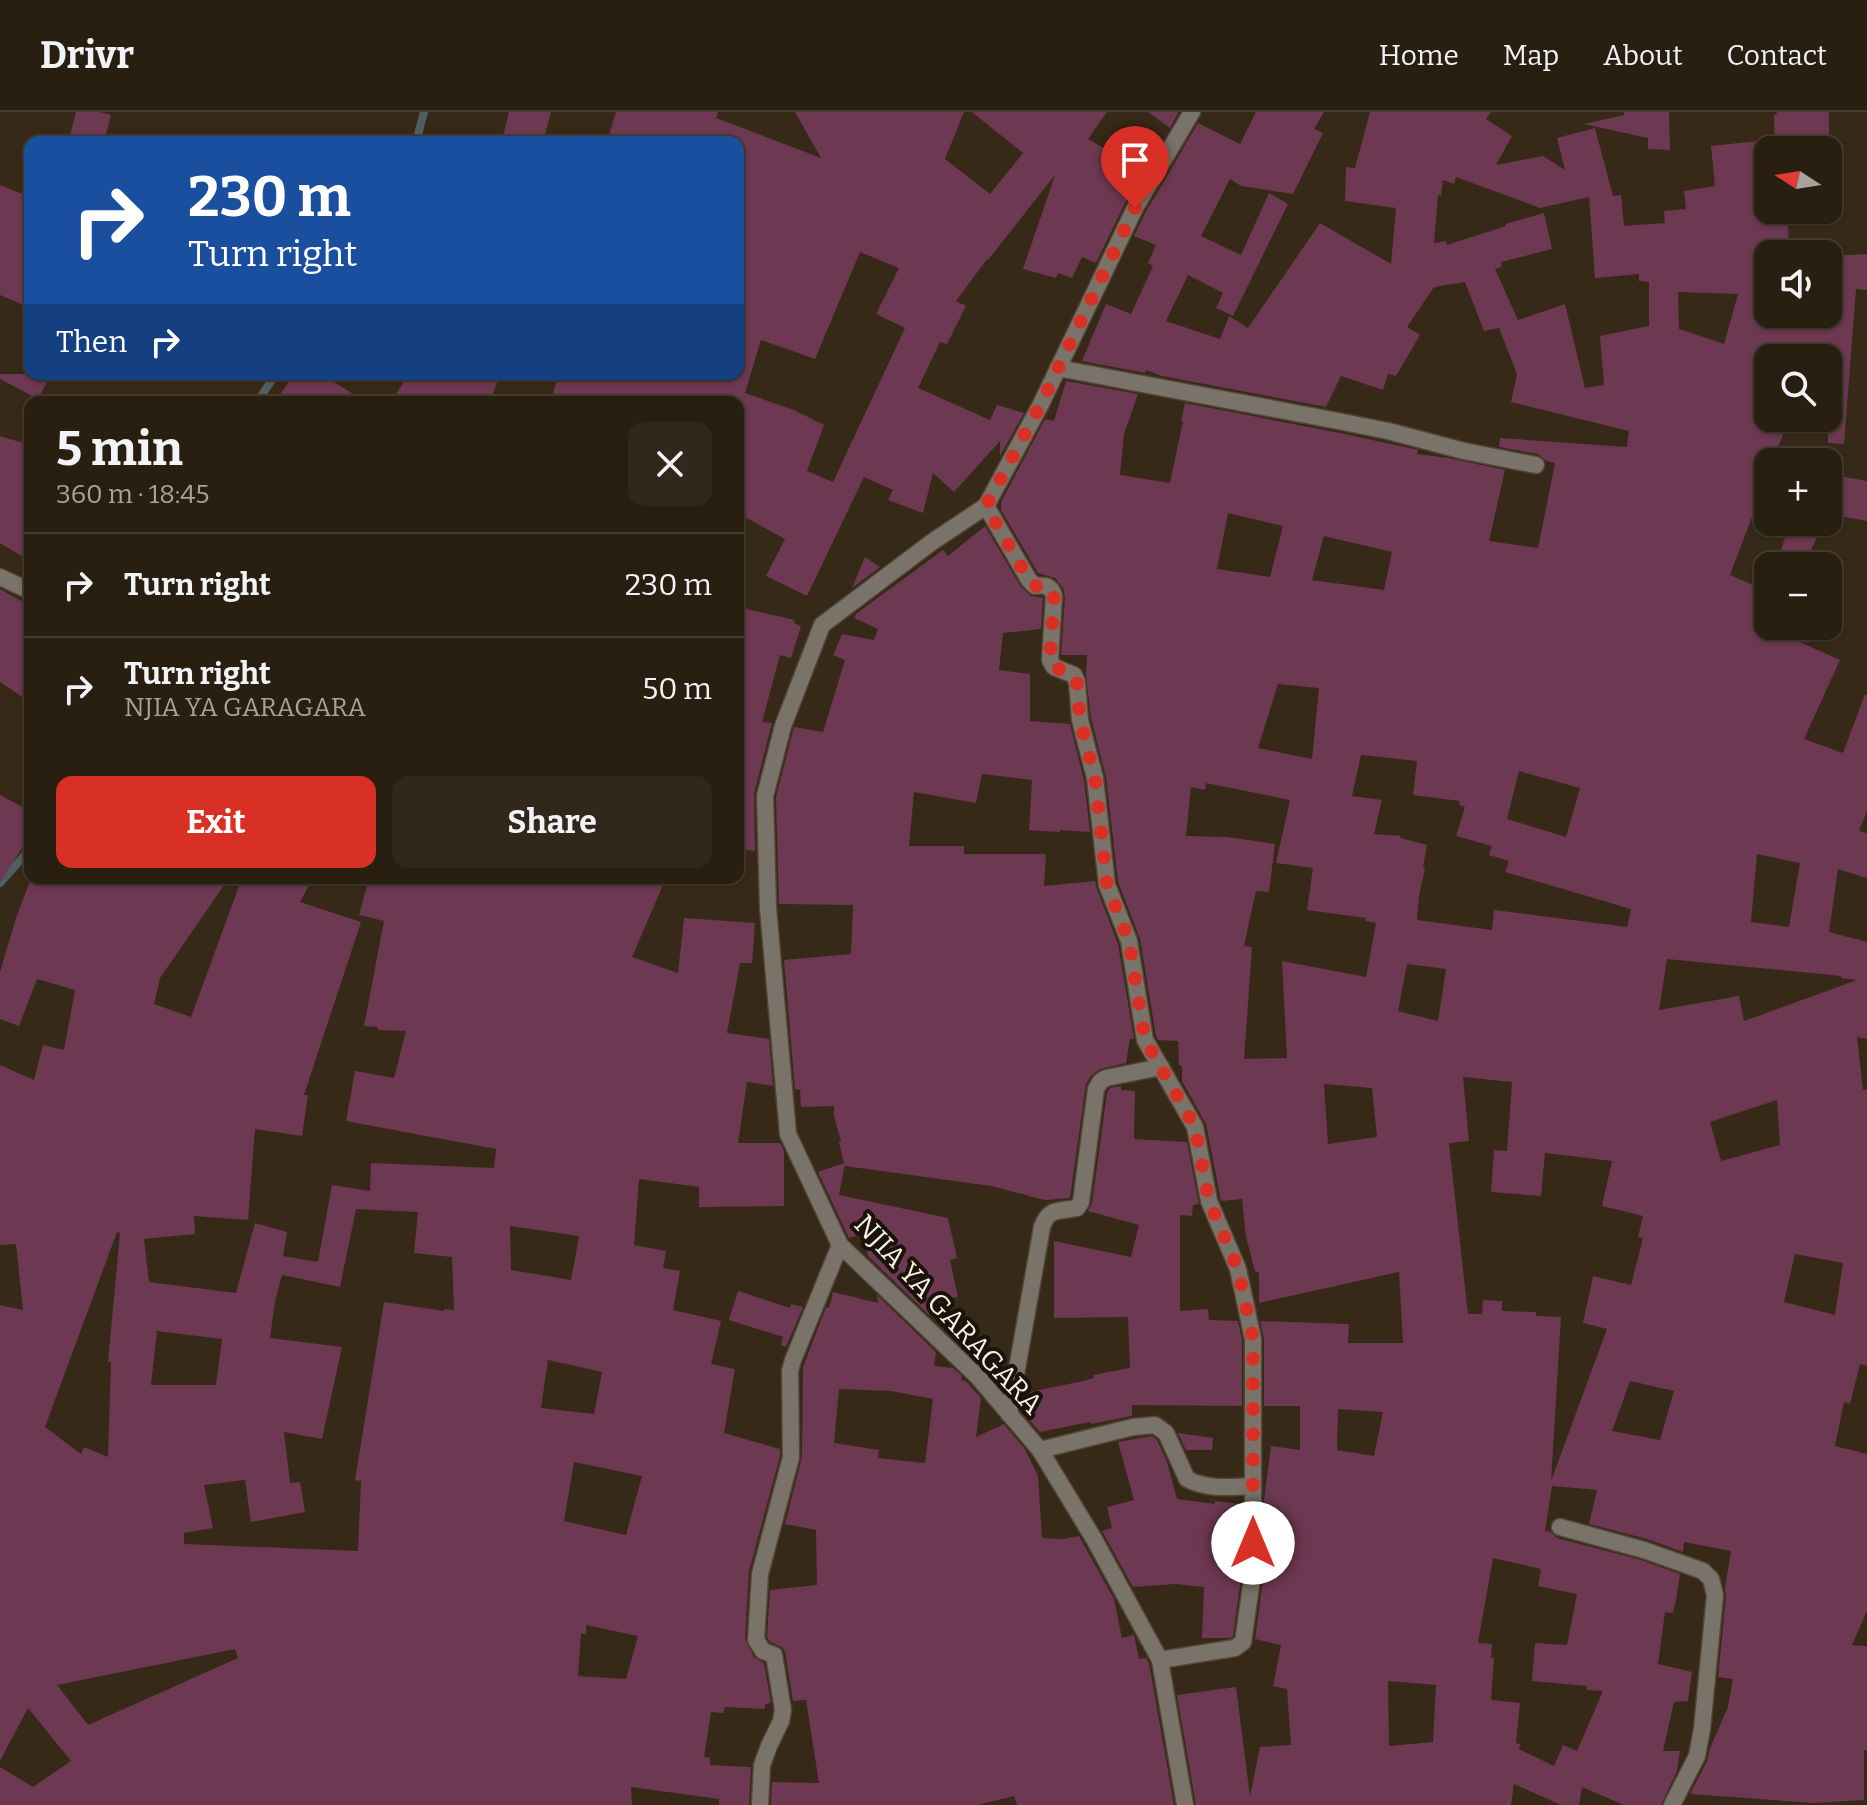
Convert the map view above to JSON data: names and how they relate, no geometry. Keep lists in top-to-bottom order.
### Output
{
  "streets": {
    "street": ["NJIA YA GARAGARA"]
  },
  "north": "left",
  "page": {
    "header": "Drivr",
    "nav": [
      "Home",
      "Map",
      "About",
      "Contact"
    ],
    "map_buttons": ["+", "−"],
    "turn": ["230 m", "Turn right"],
    "then": "Then",
    "heading": ["5 min", "360 m · 18:45"],
    "list": [
      {
        "name": "Turn right",
        "value": "230 m"
      },
      {
        "name": "Turn right",
        "note": "NJIA YA GARAGARA",
        "value": "50 m"
      }
    ],
    "buttons": ["Exit", "Share"]
  }
}
